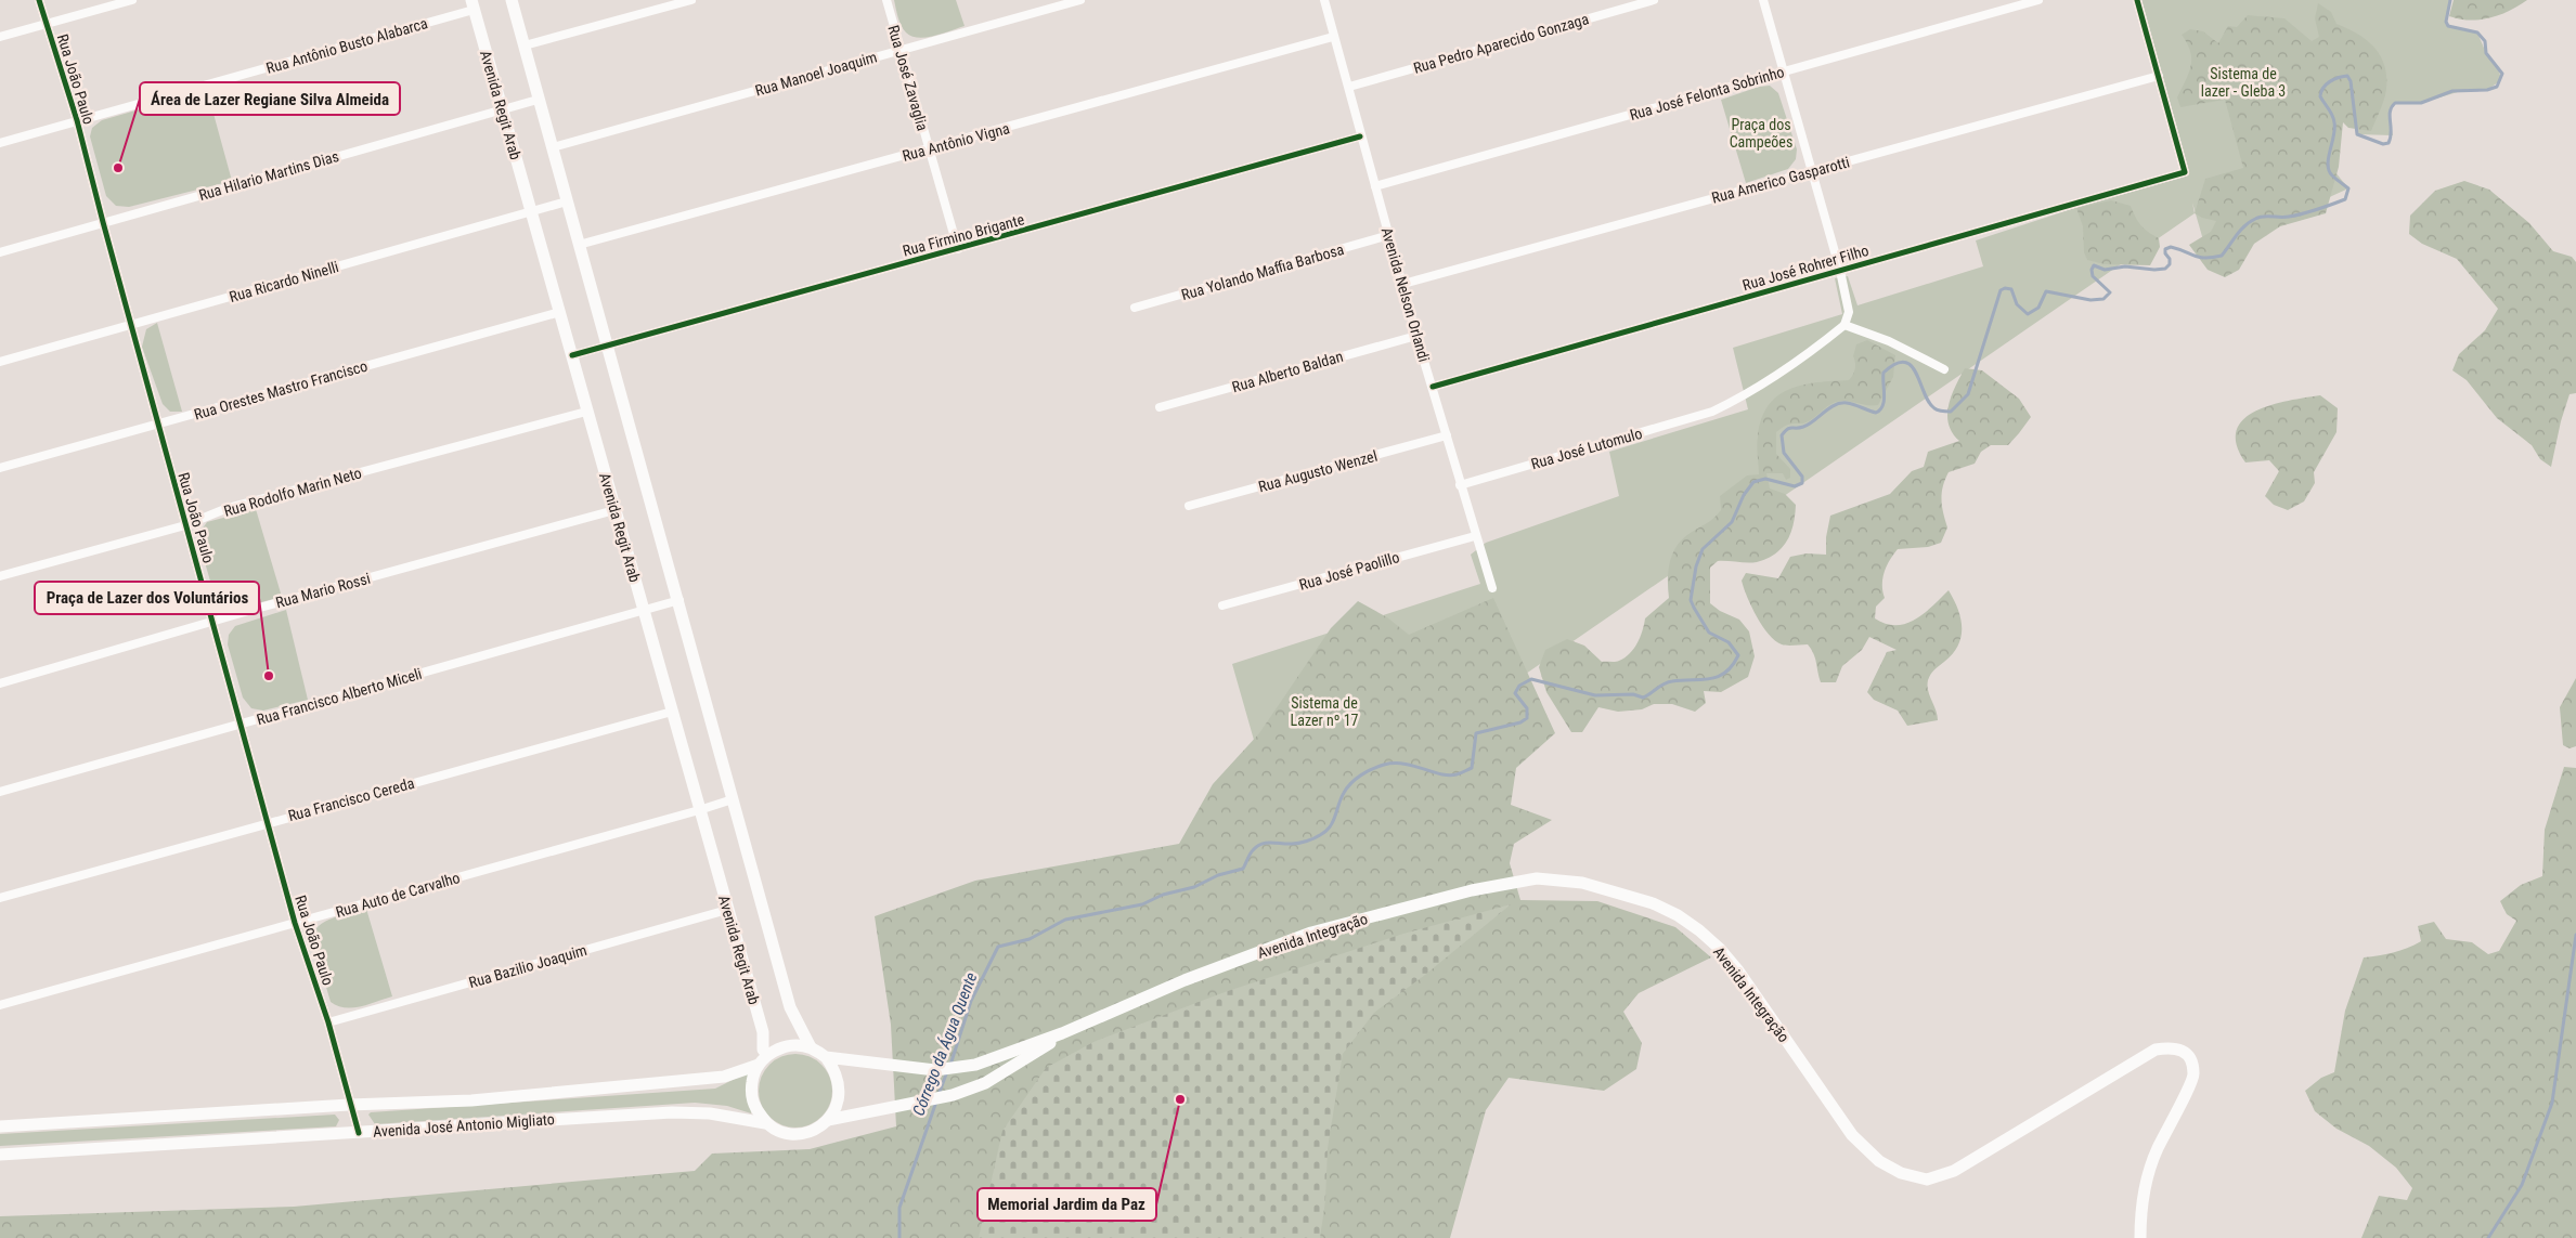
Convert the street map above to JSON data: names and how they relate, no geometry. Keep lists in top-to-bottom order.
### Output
{
  "streets": {
    "main road": ["Avenida Regit Arab", "Avenida Integração", "Avenida José Antonio Migliato"],
    "street": [
      "Rua Pedro Aparecido Gonzaga",
      "Rua Antônio Busto Alabarca",
      "Rua Manoel Joaquim",
      "Rua José Zavaglia",
      "Rua João Paulo",
      "Rua José Felonta Sobrinho",
      "Rua Antônio Vigna",
      "Rua Hilario Martins Dias",
      "Rua Americo Gasparotti",
      "Rua Firmino Brigante",
      "Rua José Rohrer Filho",
      "Rua Yolando Maffia Barbosa",
      "Rua Ricardo Ninelli",
      "Avenida Nelson Orlandi",
      "Rua Alberto Baldan",
      "Rua Orestes Mastro Francisco",
      "Rua José Lutomulo",
      "Rua Augusto Wenzel",
      "Rua Rodolfo Marin Neto",
      "Rua José Paolillo",
      "Rua Mario Rossi",
      "Rua Francisco Alberto Miceli",
      "Rua Francisco Cereda",
      "Rua Auto de Carvalho",
      "Rua Bazilio Joaquim"
    ]
  },
  "crossings": [
    ["Rua Pedro Aparecido Gonzaga", "Avenida Nelson Orlandi"],
    ["Rua Antônio Busto Alabarca", "Rua João Paulo"],
    ["Rua Antônio Busto Alabarca", "Avenida Regit Arab"],
    ["Rua Manoel Joaquim", "Rua José Zavaglia"],
    ["Rua José Zavaglia", "Rua Antônio Vigna"],
    ["Rua José Zavaglia", "Rua Firmino Brigante"],
    ["Rua João Paulo", "Rua Hilario Martins Dias"],
    ["Rua João Paulo", "Rua Ricardo Ninelli"],
    ["Rua João Paulo", "Rua Orestes Mastro Francisco"],
    ["Rua João Paulo", "Rua Rodolfo Marin Neto"],
    ["Rua João Paulo", "Rua Mario Rossi"],
    ["Rua João Paulo", "Rua Francisco Alberto Miceli"],
    ["Rua João Paulo", "Rua Francisco Cereda"],
    ["Rua João Paulo", "Rua Auto de Carvalho"],
    ["Rua João Paulo", "Rua Bazilio Joaquim"],
    ["Rua João Paulo", "Avenida José Antonio Migliato"],
    ["Rua José Felonta Sobrinho", "Avenida Nelson Orlandi"],
    ["Avenida Regit Arab", "Rua Hilario Martins Dias"],
    ["Avenida Regit Arab", "Rua Firmino Brigante"],
    ["Avenida Regit Arab", "Rua Ricardo Ninelli"],
    ["Avenida Regit Arab", "Rua Orestes Mastro Francisco"],
    ["Avenida Regit Arab", "Rua Rodolfo Marin Neto"],
    ["Avenida Regit Arab", "Rua Mario Rossi"],
    ["Avenida Regit Arab", "Rua Francisco Alberto Miceli"],
    ["Avenida Regit Arab", "Rua Francisco Cereda"],
    ["Avenida Regit Arab", "Rua Auto de Carvalho"],
    ["Avenida Regit Arab", "Avenida Integração"],
    ["Avenida Regit Arab", "Rua Bazilio Joaquim"],
    ["Avenida Regit Arab", "Avenida José Antonio Migliato"],
    ["Rua Antônio Vigna", "Avenida Nelson Orlandi"],
    ["Rua Americo Gasparotti", "Rua José Rohrer Filho"],
    ["Rua Americo Gasparotti", "Avenida Nelson Orlandi"],
    ["Rua Firmino Brigante", "Avenida Nelson Orlandi"],
    ["Rua José Rohrer Filho", "Avenida Nelson Orlandi"],
    ["Rua Yolando Maffia Barbosa", "Avenida Nelson Orlandi"],
    ["Avenida Nelson Orlandi", "Rua Alberto Baldan"],
    ["Avenida Nelson Orlandi", "Rua José Lutomulo"],
    ["Avenida Nelson Orlandi", "Rua Augusto Wenzel"],
    ["Avenida Nelson Orlandi", "Rua José Paolillo"],
    ["Avenida Integração", "Avenida José Antonio Migliato"]
  ],
  "water": ["Córrego da Água Quente"],
  "parks": ["Sistema de lazer - Gleba 3", "Praça dos Campeões", "Sistema de Lazer nº 17"],
  "places": ["Área de Lazer Regiane Silva Almeida", "Praça de Lazer dos Voluntários", "Memorial Jardim da Paz"]
}
